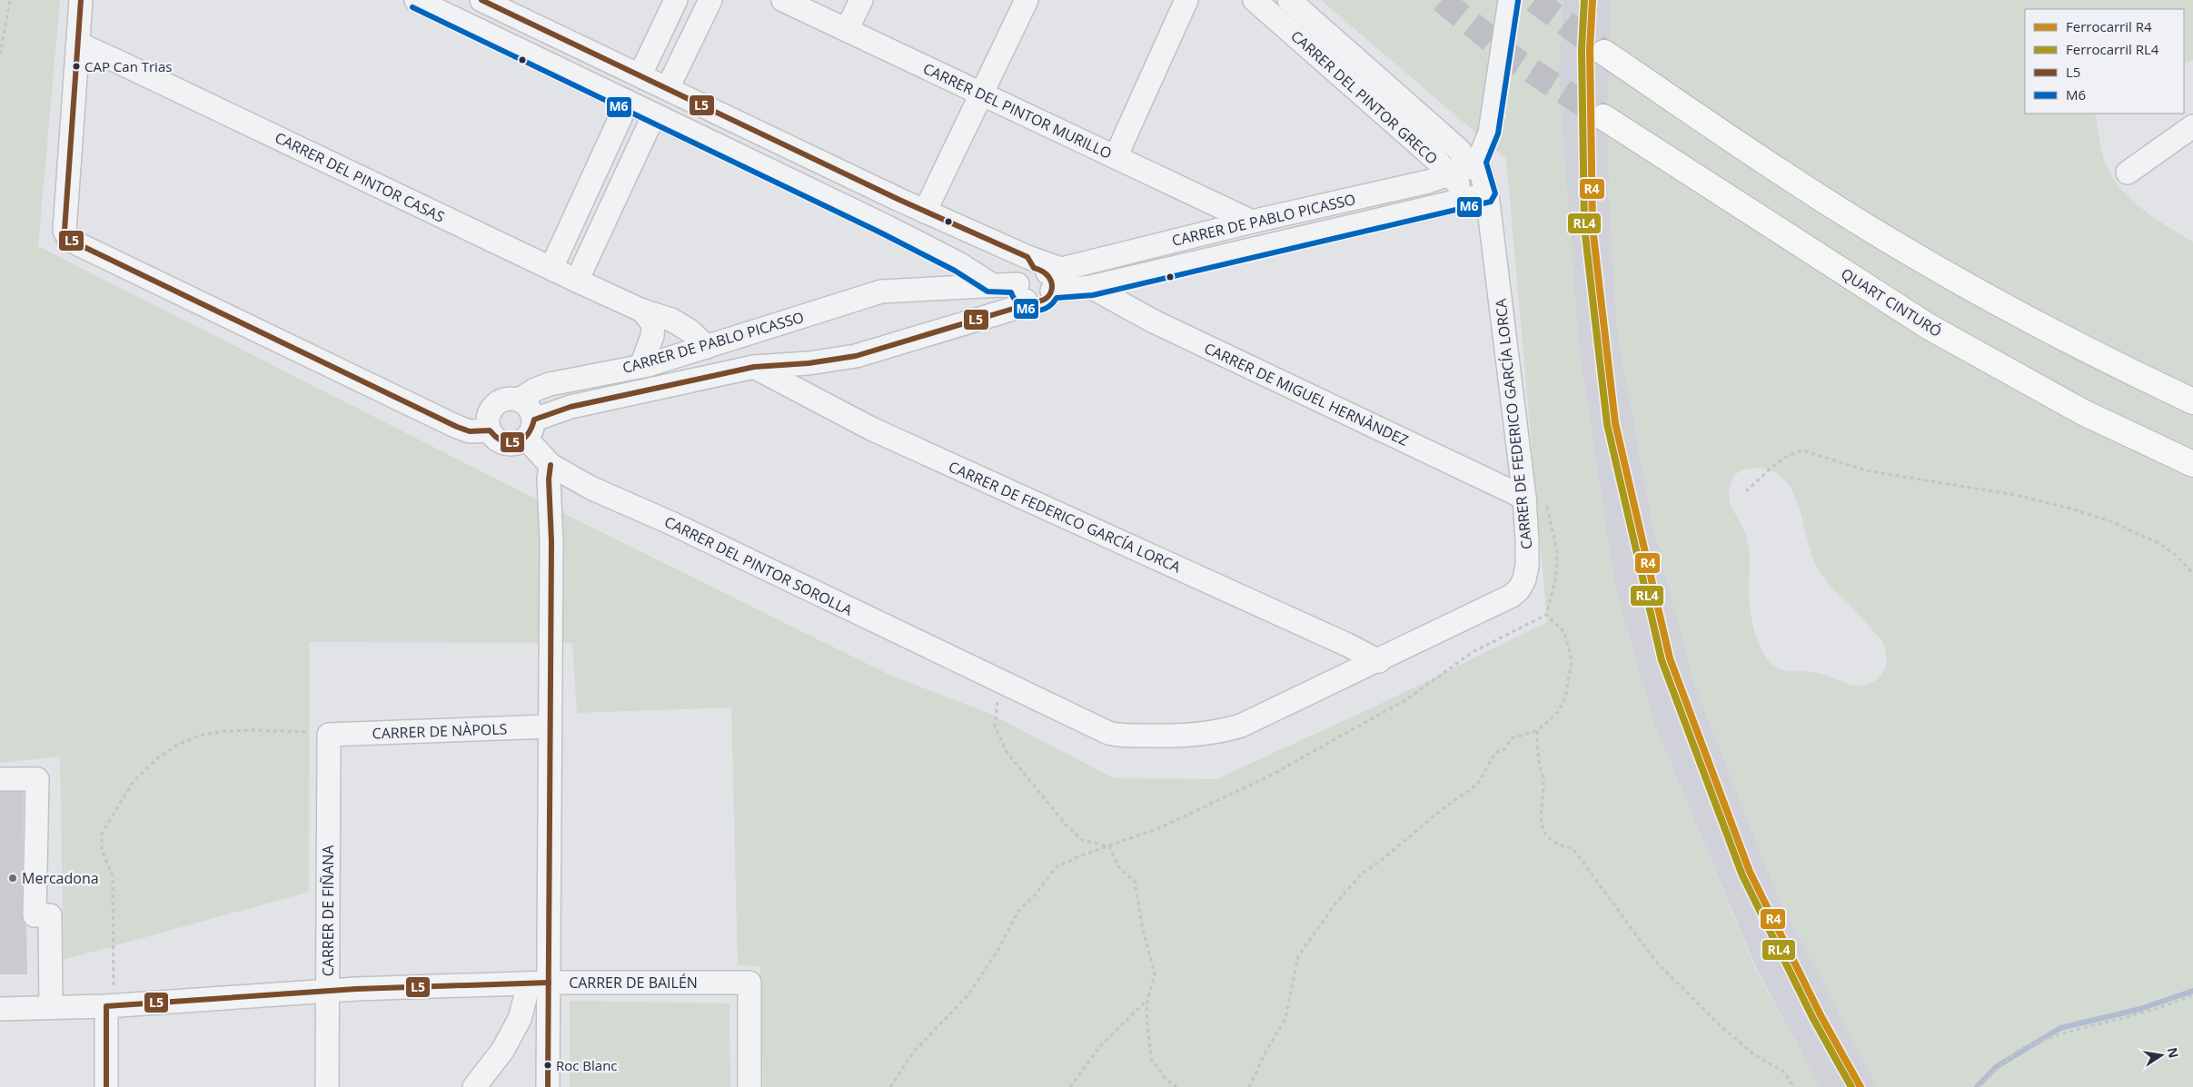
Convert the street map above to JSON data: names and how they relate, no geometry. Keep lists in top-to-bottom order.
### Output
{
  "streets": {
    "highway": ["QUART CINTURÓ"],
    "street": [
      "CARRER DEL PINTOR GRECO",
      "CARRER DEL PINTOR MURILLO",
      "CARRER DEL PINTOR CASAS",
      "CARRER DE PABLO PICASSO",
      "CARRER DE MIGUEL HERNÀNDEZ",
      "CARRER DE FEDERICO GARCÍA LORCA",
      "CARRER DEL PINTOR SOROLLA",
      "CARRER DE NÀPOLS",
      "CARRER DE FIÑANA",
      "CARRER DE BAILÉN"
    ]
  },
  "crossings": [
    ["CARRER DEL PINTOR GRECO", "CARRER DE PABLO PICASSO"],
    ["CARRER DEL PINTOR GRECO", "CARRER DE FEDERICO GARCÍA LORCA"],
    ["CARRER DEL PINTOR MURILLO", "CARRER DE PABLO PICASSO"],
    ["CARRER DEL PINTOR CASAS", "CARRER DE PABLO PICASSO"],
    ["CARRER DE PABLO PICASSO", "CARRER DE MIGUEL HERNÀNDEZ"],
    ["CARRER DE PABLO PICASSO", "CARRER DE FEDERICO GARCÍA LORCA"],
    ["CARRER DE PABLO PICASSO", "CARRER DEL PINTOR SOROLLA"],
    ["CARRER DE MIGUEL HERNÀNDEZ", "CARRER DE FEDERICO GARCÍA LORCA"],
    ["CARRER DE FEDERICO GARCÍA LORCA", "CARRER DEL PINTOR SOROLLA"],
    ["CARRER DE NÀPOLS", "CARRER DE FIÑANA"],
    ["CARRER DE FIÑANA", "CARRER DE BAILÉN"]
  ],
  "places": ["CAP Can Trias", "Mercadona", "Roc Blanc"],
  "lines": [
    "rail line R4",
    "rail line RL4",
    "transit line L5",
    "transit line M6"
  ],
  "legend": [
    "Ferrocarril R4",
    "Ferrocarril RL4",
    "L5",
    "M6"
  ],
  "north": "right"
}
